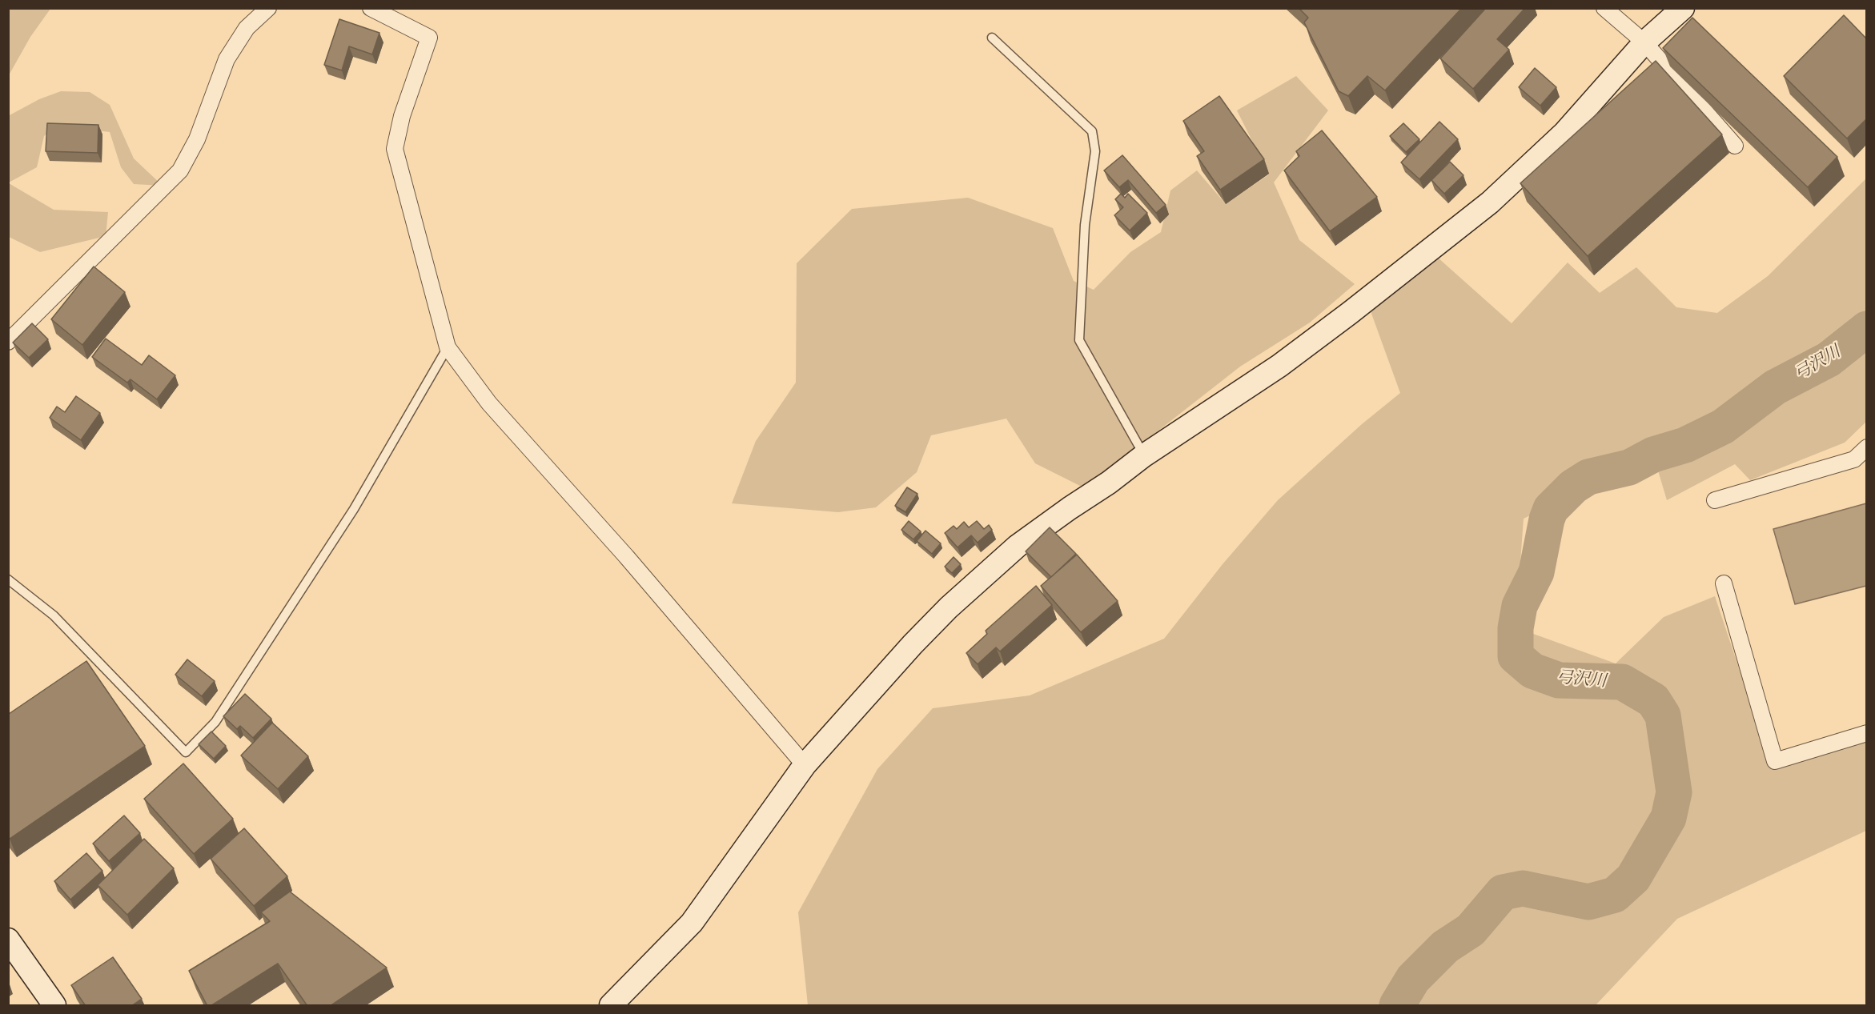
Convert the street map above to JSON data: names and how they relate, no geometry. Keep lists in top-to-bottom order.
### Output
{
  "water": ["弓沢川"]
}
